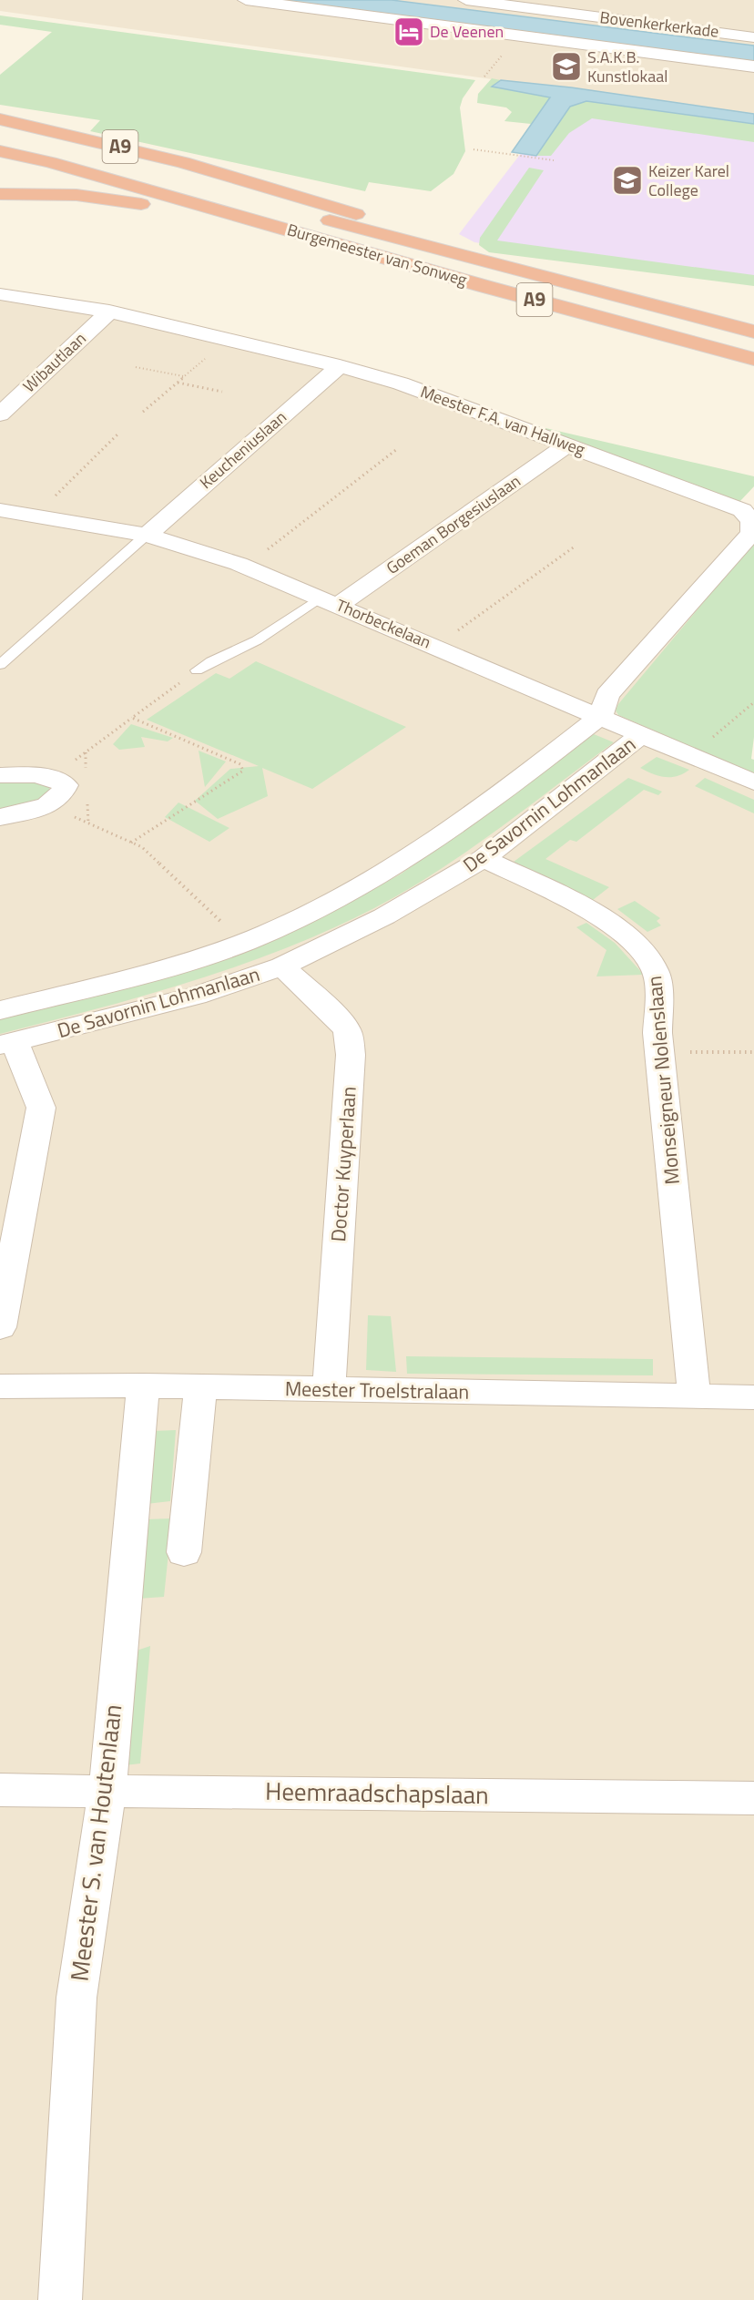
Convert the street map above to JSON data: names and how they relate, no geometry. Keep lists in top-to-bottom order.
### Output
{
  "streets": {
    "highway": ["A9", "Burgemeester van Sonweg"],
    "street": [
      "Bovenkerkerkade",
      "Wibautlaan",
      "Meester F.A. van Hallweg",
      "Keucheniuslaan",
      "Goeman Borgesiuslaan",
      "Thorbeckelaan",
      "De Savornin Lohmanlaan",
      "Monseigneur Nolenslaan",
      "Doctor Kuyperlaan",
      "Meester Troelstralaan",
      "Heemraadschapslaan",
      "Meester S. van Houtenlaan"
    ]
  },
  "crossings": [
    ["A9", "Burgemeester van Sonweg"],
    ["Wibautlaan", "Meester F.A. van Hallweg"],
    ["Meester F.A. van Hallweg", "Keucheniuslaan"],
    ["Meester F.A. van Hallweg", "Goeman Borgesiuslaan"],
    ["Meester F.A. van Hallweg", "Thorbeckelaan"],
    ["Meester F.A. van Hallweg", "De Savornin Lohmanlaan"],
    ["Keucheniuslaan", "Thorbeckelaan"],
    ["Goeman Borgesiuslaan", "Thorbeckelaan"],
    ["Thorbeckelaan", "De Savornin Lohmanlaan"],
    ["De Savornin Lohmanlaan", "Monseigneur Nolenslaan"],
    ["De Savornin Lohmanlaan", "Doctor Kuyperlaan"],
    ["Monseigneur Nolenslaan", "Meester Troelstralaan"],
    ["Doctor Kuyperlaan", "Meester Troelstralaan"],
    ["Meester Troelstralaan", "Meester S. van Houtenlaan"],
    ["Heemraadschapslaan", "Meester S. van Houtenlaan"]
  ],
  "places": {
    "hotel": ["De Veenen"],
    "school or university": ["S.A.K.B. Kunstlokaal", "Keizer Karel College"]
  }
}
